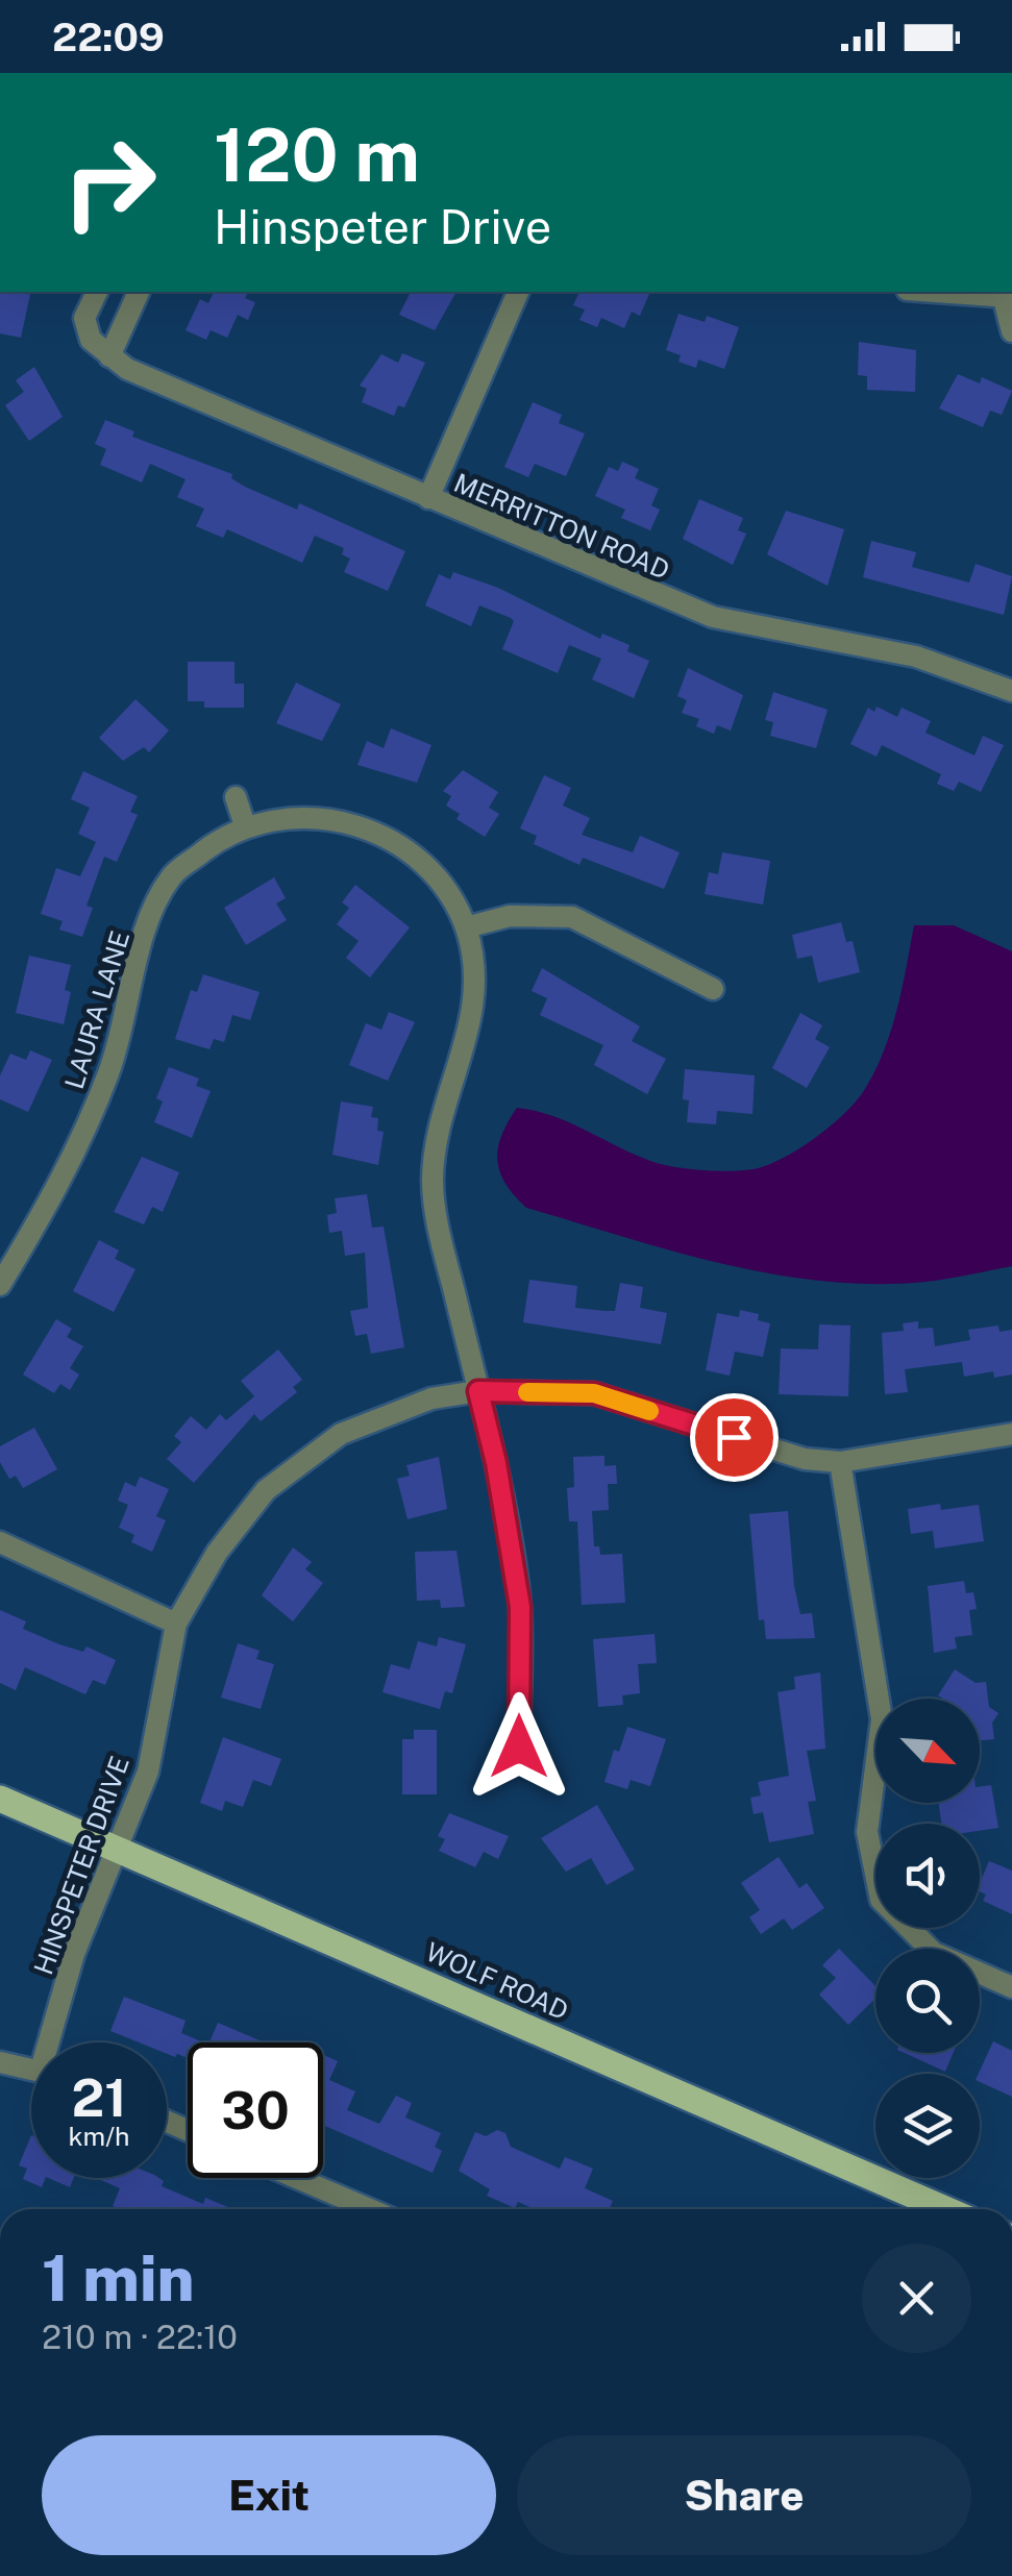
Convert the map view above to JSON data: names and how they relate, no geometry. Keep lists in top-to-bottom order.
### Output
{
  "streets": {
    "main road": ["WOLF ROAD"],
    "street": ["MERRITTON ROAD", "LAURA LANE", "HINSPETER DRIVE"]
  },
  "crossings": [
    ["LAURA LANE", "HINSPETER DRIVE"],
    ["HINSPETER DRIVE", "WOLF ROAD"]
  ],
  "north": "bottom right",
  "page": {
    "status": "22:09",
    "turn": ["120 m", "Hinspeter Drive"],
    "speed": "21 km/h",
    "limit": "30",
    "heading": ["1 min", "210 m · 22:10"],
    "buttons": ["Exit", "Share"]
  }
}
